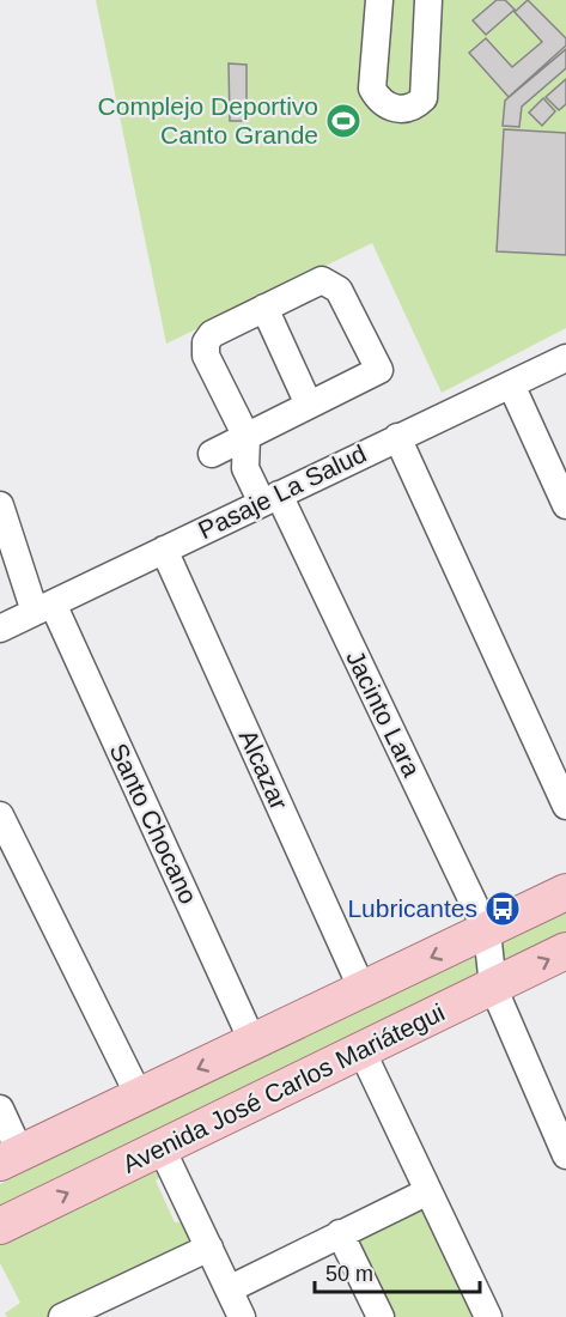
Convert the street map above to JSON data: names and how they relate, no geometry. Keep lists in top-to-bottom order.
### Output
{
  "streets": {
    "main road": ["Avenida José Carlos Mariátegui"],
    "street": [
      "Pasaje La Salud",
      "Jacinto Lara",
      "Alcazar",
      "Santo Chocano"
    ]
  },
  "crossings": [
    ["Pasaje La Salud", "Jacinto Lara"],
    ["Pasaje La Salud", "Alcazar"],
    ["Pasaje La Salud", "Santo Chocano"],
    ["Jacinto Lara", "Avenida José Carlos Mariátegui"]
  ],
  "places": {
    "sports": ["Complejo Deportivo Canto Grande"],
    "bus stop": ["Lubricantes"]
  },
  "scale_bar": "50 m"
}
